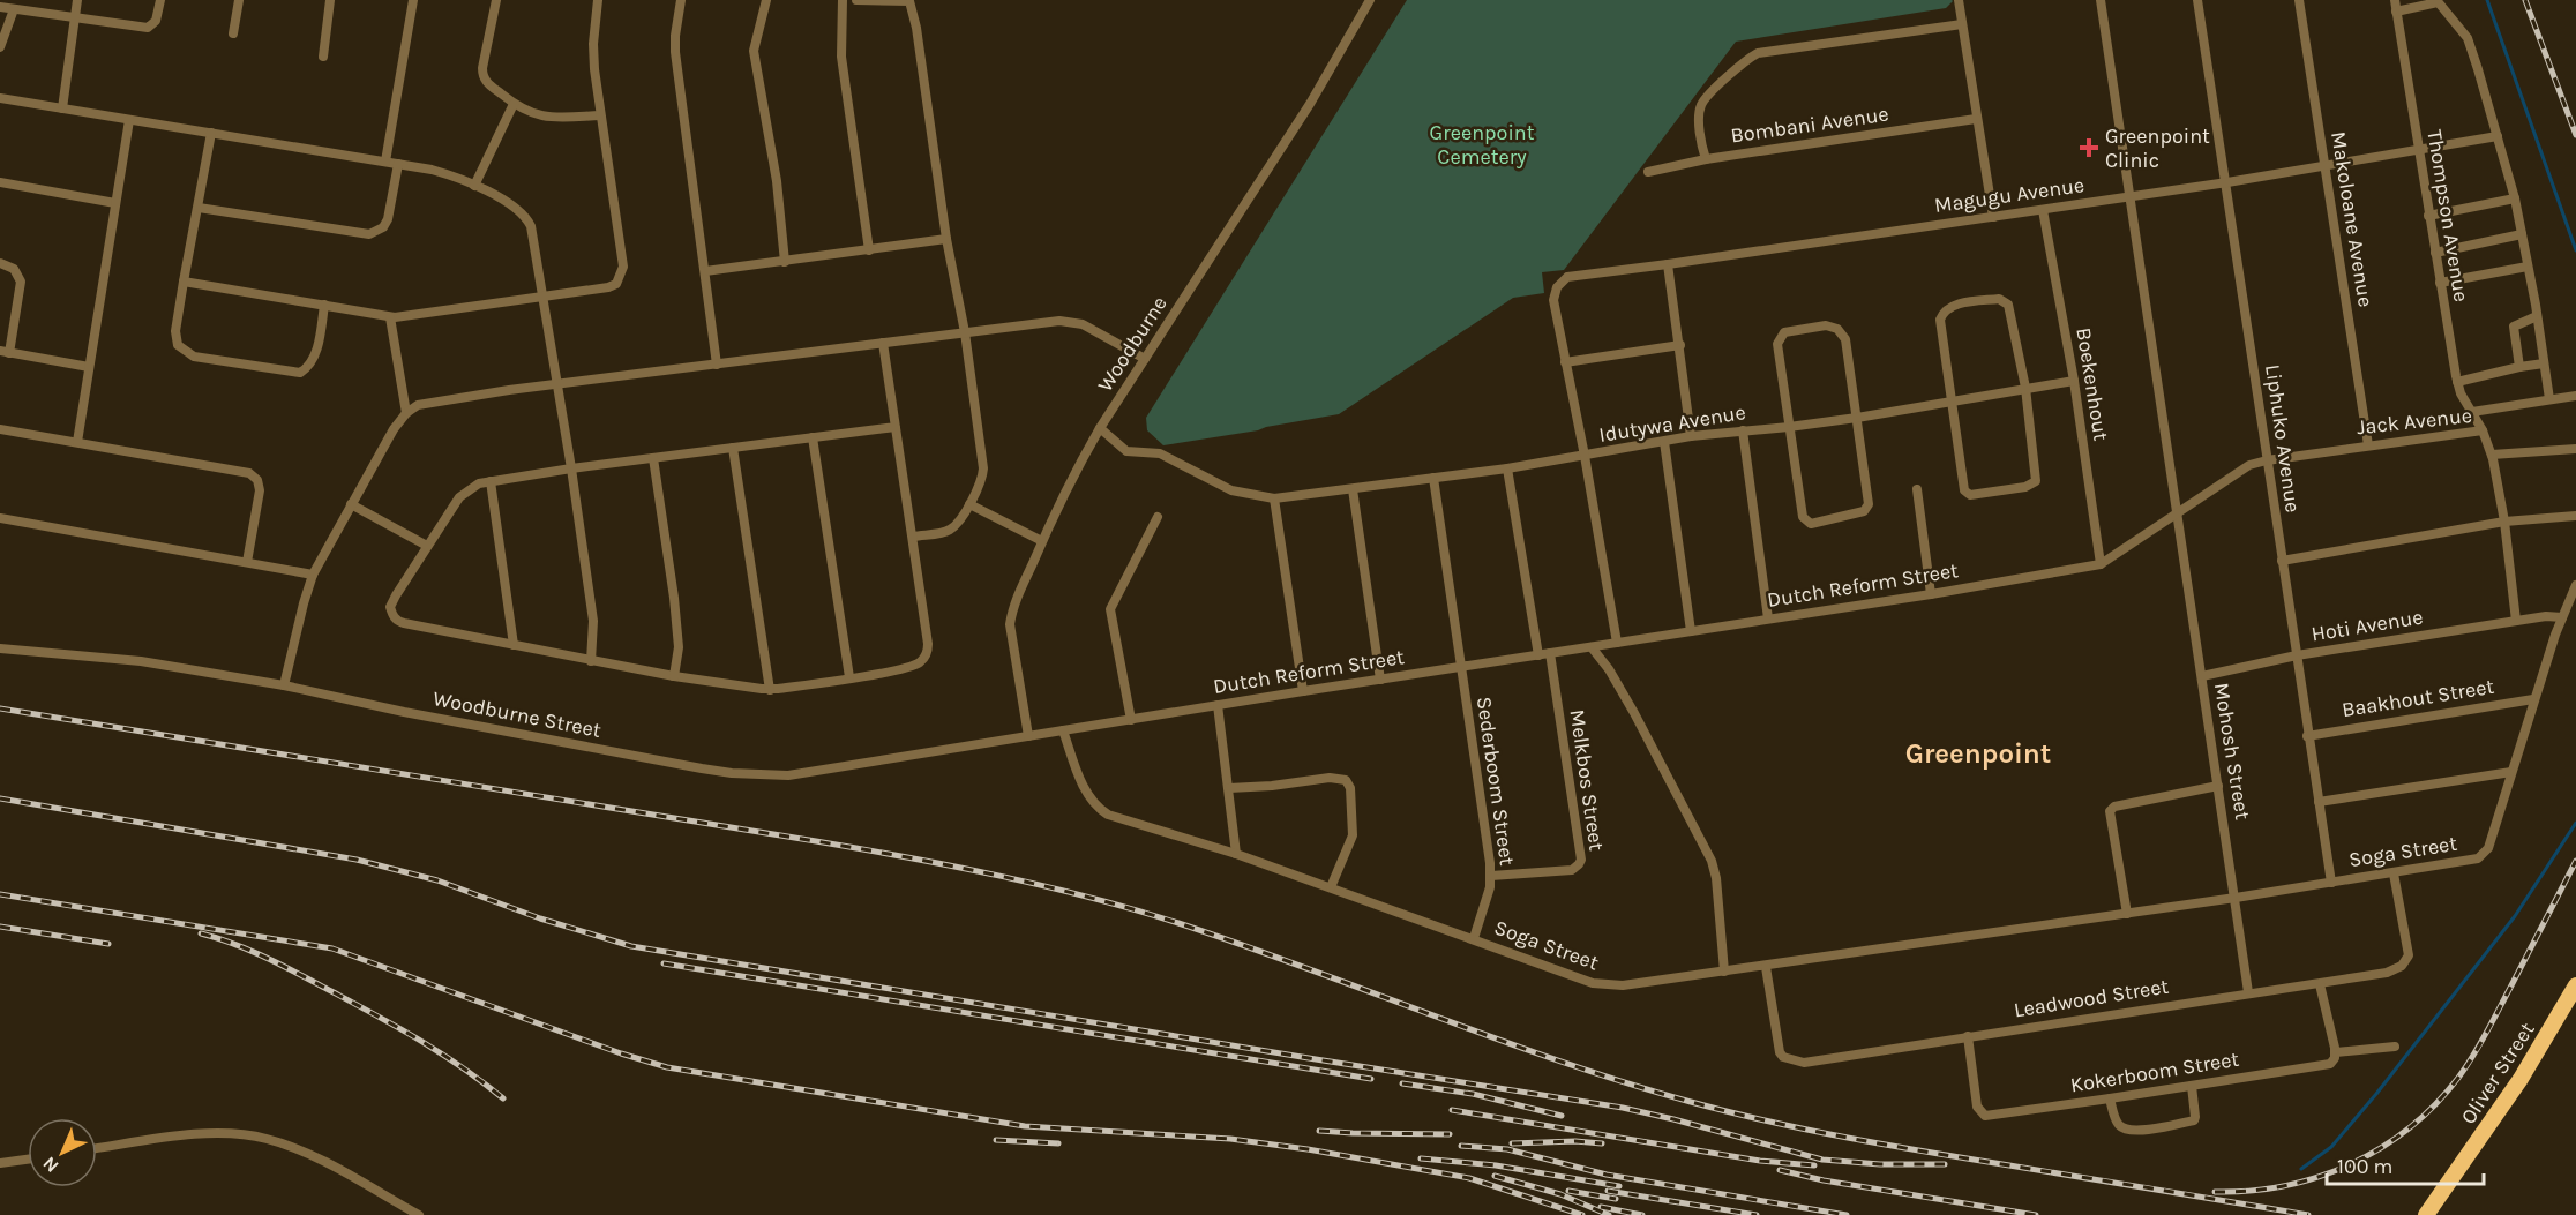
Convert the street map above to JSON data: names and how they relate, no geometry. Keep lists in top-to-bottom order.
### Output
{
  "streets": {
    "highway": ["Oliver Street"],
    "street": [
      "Bombani Avenue",
      "Magugu Avenue",
      "Thompson Avenue",
      "Makoloane Avenue",
      "Woodburne",
      "Boekenhout",
      "Jack Avenue",
      "Idutywa Avenue",
      "Liphuko Avenue",
      "Dutch Reform Street",
      "Hoti Avenue",
      "Baakhout Street",
      "Woodburne Street",
      "Mohosh Street",
      "Melkbos Street",
      "Sederboom Street",
      "Soga Street",
      "Leadwood Street",
      "Kokerboom Street"
    ]
  },
  "crossings": [
    ["Magugu Avenue", "Thompson Avenue"],
    ["Magugu Avenue", "Makoloane Avenue"],
    ["Magugu Avenue", "Boekenhout"],
    ["Magugu Avenue", "Liphuko Avenue"],
    ["Thompson Avenue", "Jack Avenue"],
    ["Makoloane Avenue", "Jack Avenue"],
    ["Woodburne", "Idutywa Avenue"],
    ["Woodburne", "Dutch Reform Street"],
    ["Woodburne", "Woodburne Street"],
    ["Boekenhout", "Idutywa Avenue"],
    ["Boekenhout", "Dutch Reform Street"],
    ["Jack Avenue", "Liphuko Avenue"],
    ["Jack Avenue", "Dutch Reform Street"],
    ["Jack Avenue", "Hoti Avenue"],
    ["Jack Avenue", "Mohosh Street"],
    ["Idutywa Avenue", "Sederboom Street"],
    ["Liphuko Avenue", "Hoti Avenue"],
    ["Liphuko Avenue", "Baakhout Street"],
    ["Liphuko Avenue", "Soga Street"],
    ["Dutch Reform Street", "Woodburne Street"],
    ["Dutch Reform Street", "Mohosh Street"],
    ["Dutch Reform Street", "Melkbos Street"],
    ["Dutch Reform Street", "Sederboom Street"],
    ["Dutch Reform Street", "Soga Street"],
    ["Hoti Avenue", "Mohosh Street"],
    ["Hoti Avenue", "Soga Street"],
    ["Baakhout Street", "Soga Street"],
    ["Mohosh Street", "Soga Street"],
    ["Mohosh Street", "Leadwood Street"],
    ["Melkbos Street", "Sederboom Street"],
    ["Sederboom Street", "Soga Street"],
    ["Soga Street", "Leadwood Street"],
    ["Leadwood Street", "Kokerboom Street"]
  ],
  "districts": ["Greenpoint"],
  "parks": ["Greenpoint Cemetery"],
  "places": {
    "health": ["Greenpoint Clinic"]
  },
  "scale_bar": "100 m",
  "north": "bottom left"
}
